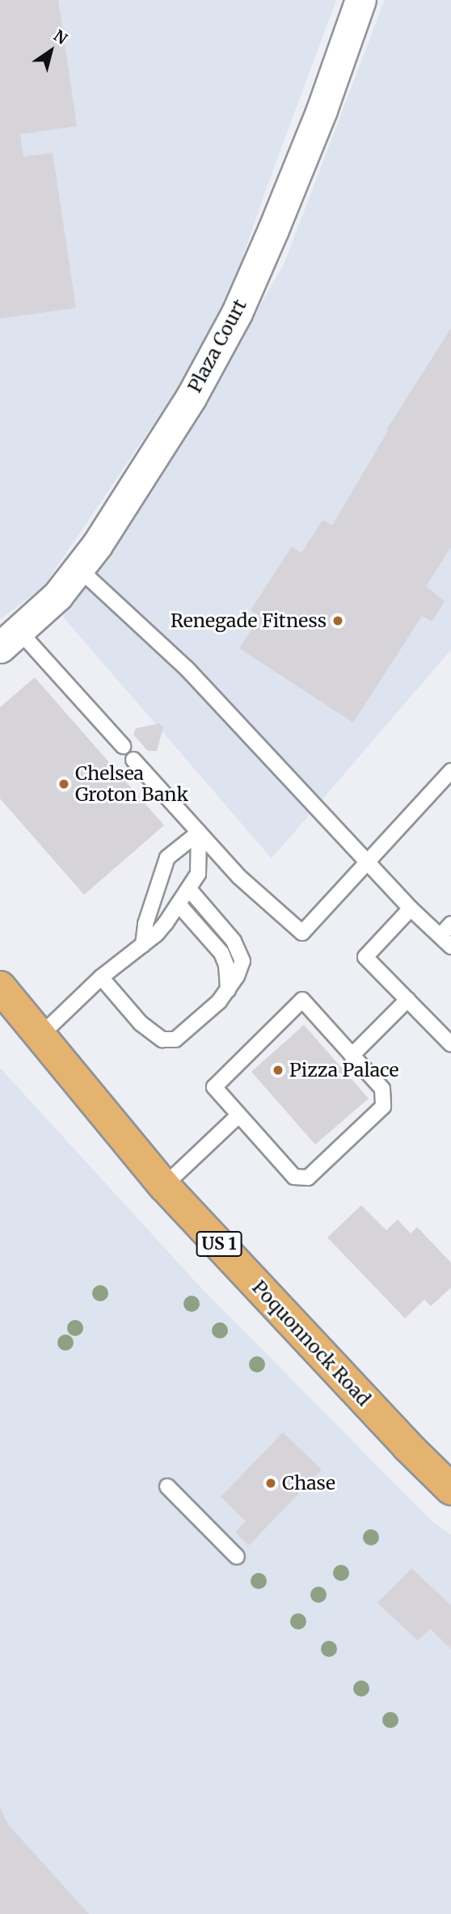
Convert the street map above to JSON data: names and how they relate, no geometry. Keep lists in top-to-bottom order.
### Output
{
  "streets": {
    "main road": ["US 1", "Poquonnock Road"],
    "street": ["Plaza Court"]
  },
  "places": [
    "Renegade Fitness",
    "Chelsea Groton Bank",
    "Pizza Palace",
    "Chase"
  ],
  "north": "top right"
}
